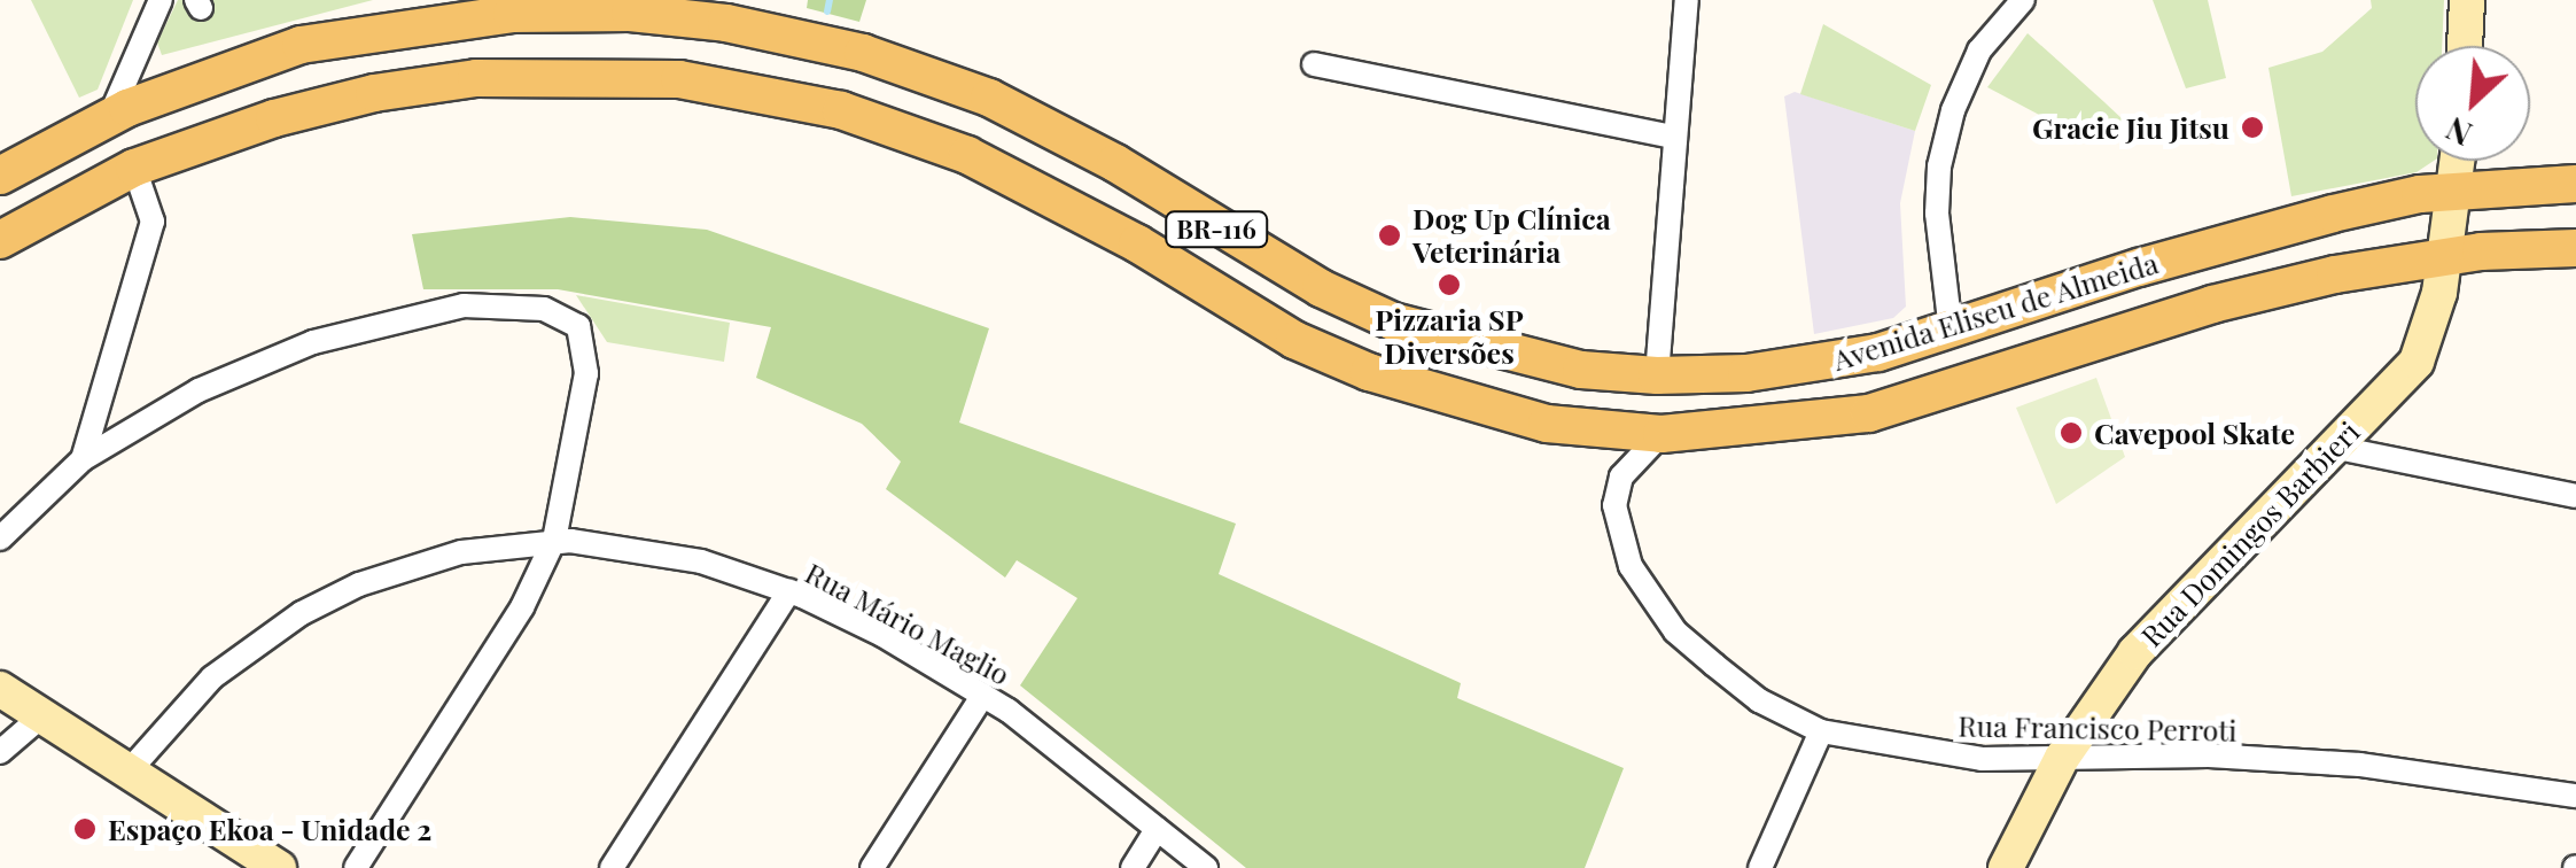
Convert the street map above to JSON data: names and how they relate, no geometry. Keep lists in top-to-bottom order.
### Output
{
  "streets": {
    "main road": ["BR-116", "Avenida Eliseu de Almeida", "Rua Domingos Barbieri"],
    "street": ["Rua Mário Maglio", "Rua Francisco Perroti"]
  },
  "crossings": [
    ["Avenida Eliseu de Almeida", "Rua Domingos Barbieri"],
    ["Avenida Eliseu de Almeida", "Rua Francisco Perroti"],
    ["Rua Domingos Barbieri", "Rua Francisco Perroti"]
  ],
  "places": [
    "Gracie Jiu Jitsu",
    "Dog Up Clínica Veterinária",
    "Pizzaria SP Diversões",
    "Cavepool Skate",
    "Espaço Ekoa - Unidade 2"
  ],
  "north": "bottom left"
}
